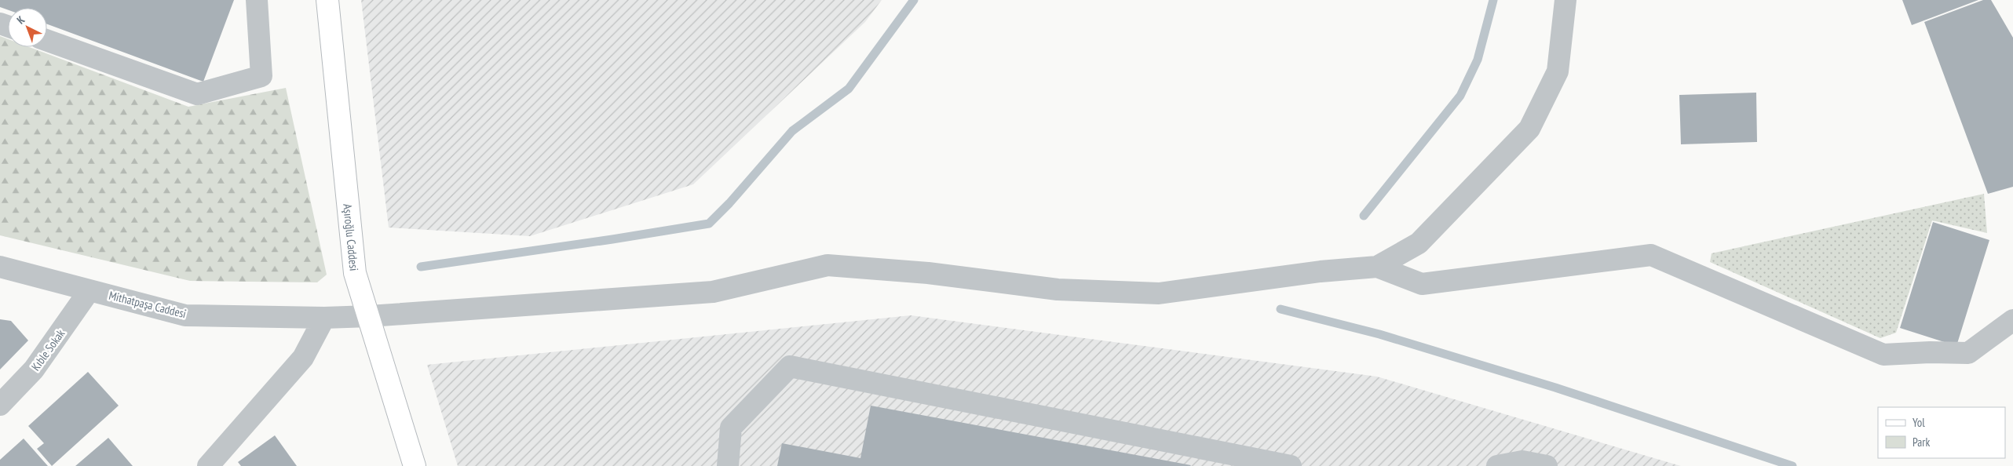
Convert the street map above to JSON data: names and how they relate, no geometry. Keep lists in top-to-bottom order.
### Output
{
  "streets": {
    "main road": ["Aşıroğlu Caddesi"],
    "street": ["Mithatpaşa Caddesi", "Kıble Sokak"]
  },
  "crossings": [
    ["Aşıroğlu Caddesi", "Mithatpaşa Caddesi"],
    ["Mithatpaşa Caddesi", "Kıble Sokak"]
  ],
  "legend": ["Yol", "Park"],
  "north": "top left"
}
